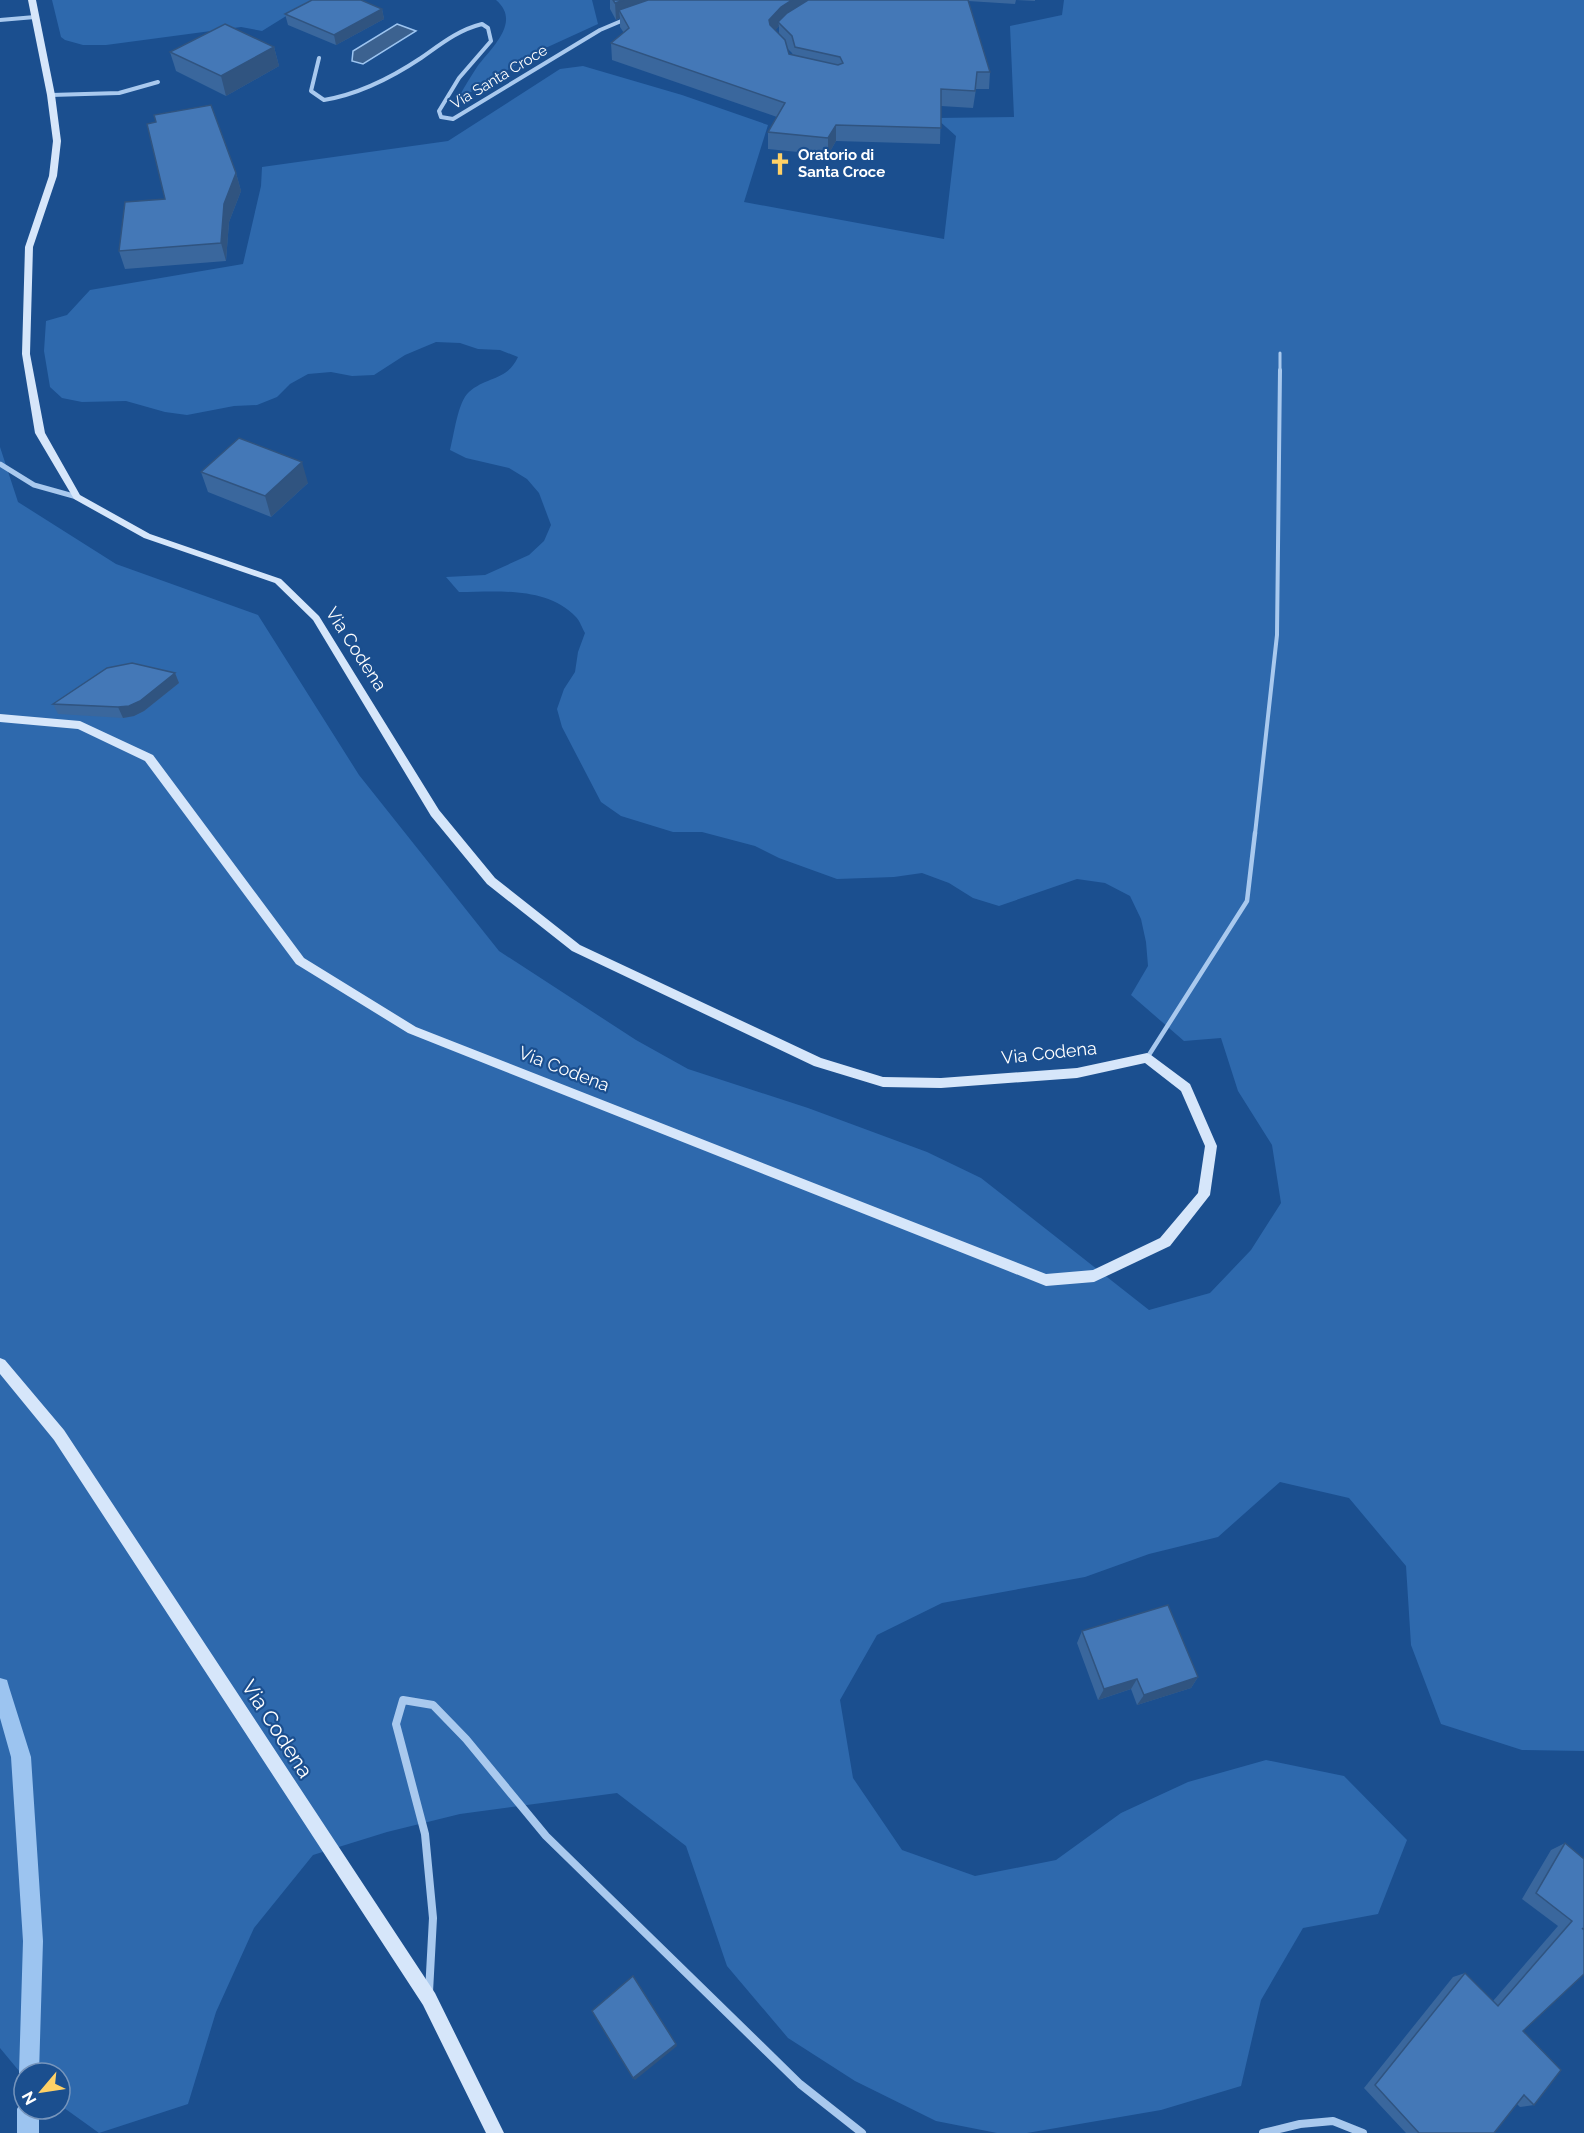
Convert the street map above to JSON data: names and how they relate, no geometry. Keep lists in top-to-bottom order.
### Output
{
  "streets": {
    "street": ["Via Santa Croce", "Via Codena"]
  },
  "places": {
    "church": ["Oratorio di Santa Croce"]
  },
  "north": "bottom left"
}
